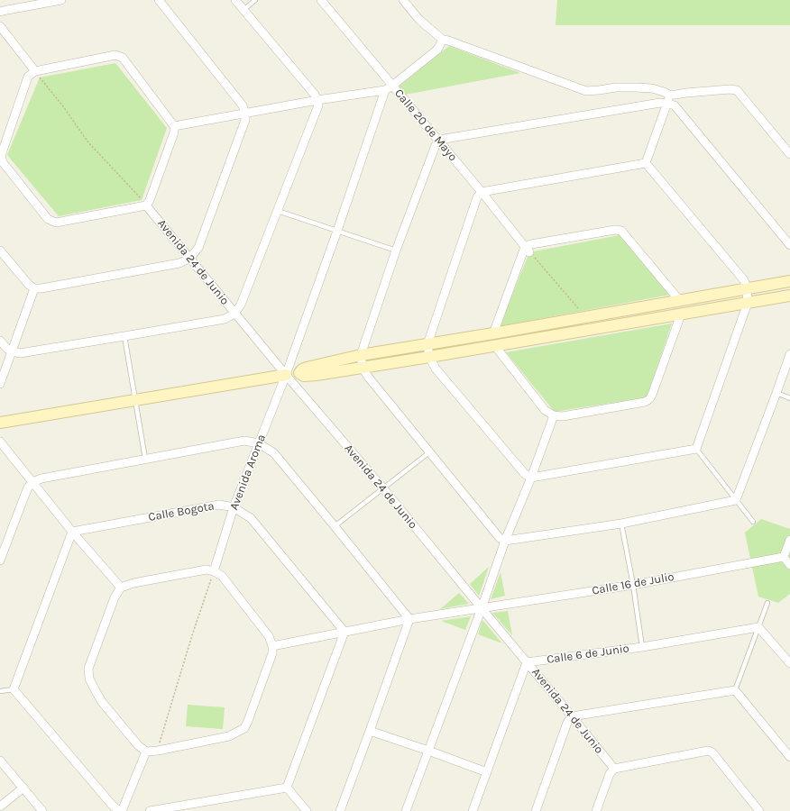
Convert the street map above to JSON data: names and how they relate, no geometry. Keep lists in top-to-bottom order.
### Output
{
  "streets": {
    "street": [
      "Calle 20 de Mayo",
      "Avenida 24 de Junio",
      "Avenida Aroma",
      "Calle Bogota",
      "Calle 16 de Julio",
      "Calle 6 de Junio"
    ]
  },
  "crossings": [
    ["Avenida 24 de Junio", "Avenida Aroma"],
    ["Avenida 24 de Junio", "Calle 16 de Julio"],
    ["Avenida 24 de Junio", "Calle 6 de Junio"],
    ["Avenida Aroma", "Calle Bogota"],
    ["Calle Bogota", "Calle 16 de Julio"]
  ]
}
